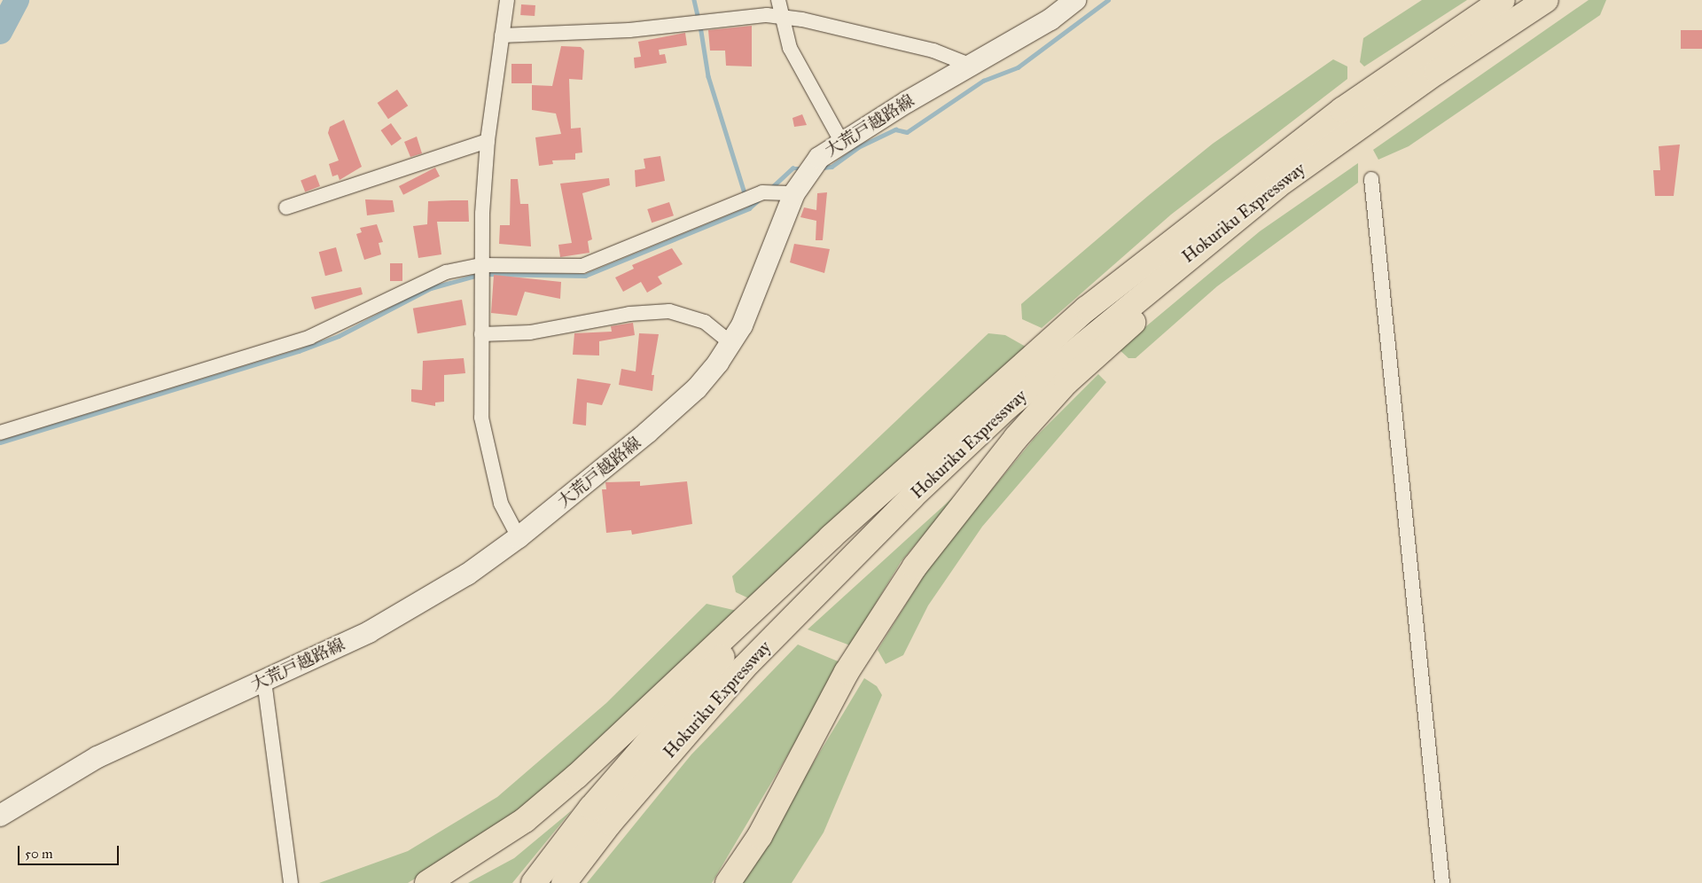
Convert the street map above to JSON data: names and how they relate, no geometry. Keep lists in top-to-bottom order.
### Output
{
  "streets": {
    "highway": ["Hokuriku Expressway"],
    "main road": ["大荒戸越路線"]
  },
  "scale_bar": "50 m"
}
